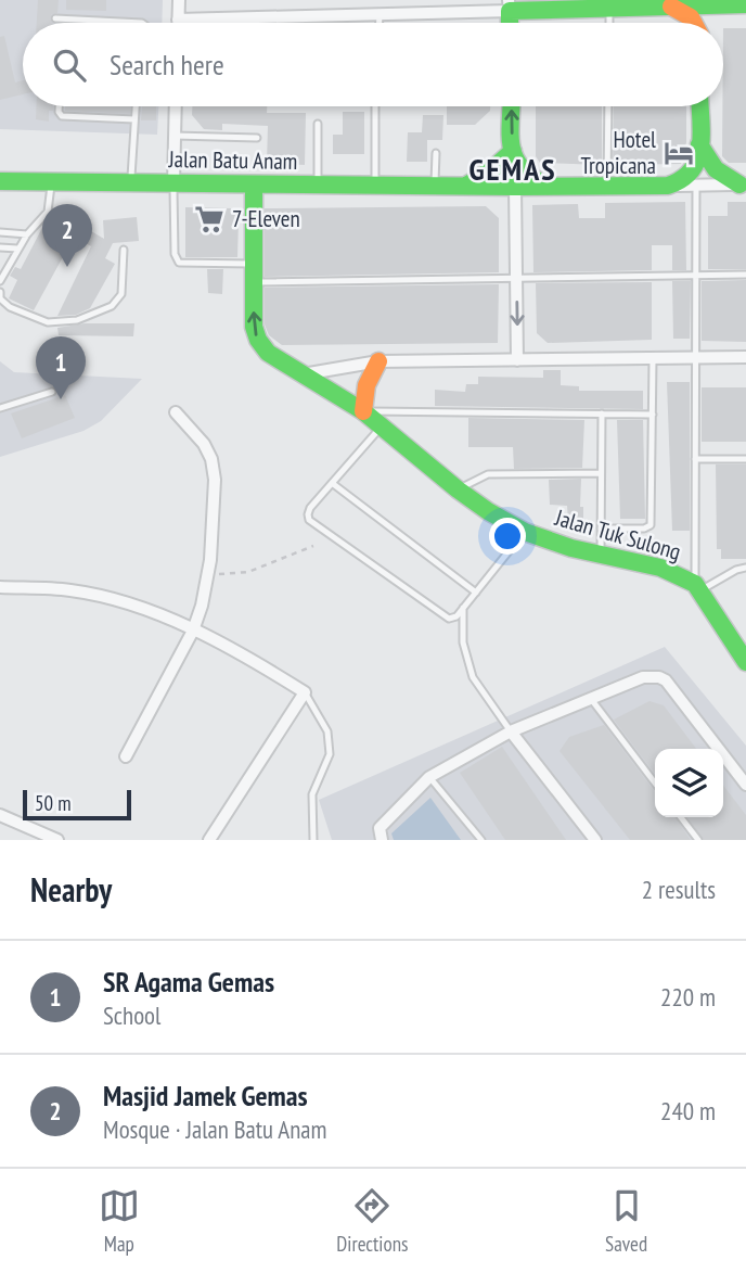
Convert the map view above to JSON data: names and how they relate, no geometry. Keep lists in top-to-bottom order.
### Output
{
  "streets": {
    "main road": ["Jalan Batu Anam", "Jalan Tuk Sulong"]
  },
  "crossings": [
    ["Jalan Batu Anam", "Jalan Tuk Sulong"]
  ],
  "districts": ["GEMAS"],
  "places": {
    "hotel": ["Hotel Tropicana"],
    "supermarket": ["7-Eleven"]
  },
  "scale_bar": "50 m",
  "page": {
    "search": "Search here",
    "pins": ["2", "1"],
    "scale": "50 m",
    "heading": ["Nearby", "2 results"],
    "list": [
      {
        "mark": "1",
        "name": "SR Agama Gemas",
        "note": "School",
        "value": "220 m"
      },
      {
        "mark": "2",
        "name": "Masjid Jamek Gemas",
        "note": "Mosque · Jalan Batu Anam",
        "value": "240 m"
      }
    ],
    "nav": ["Map", "Directions", "Saved"]
  }
}
